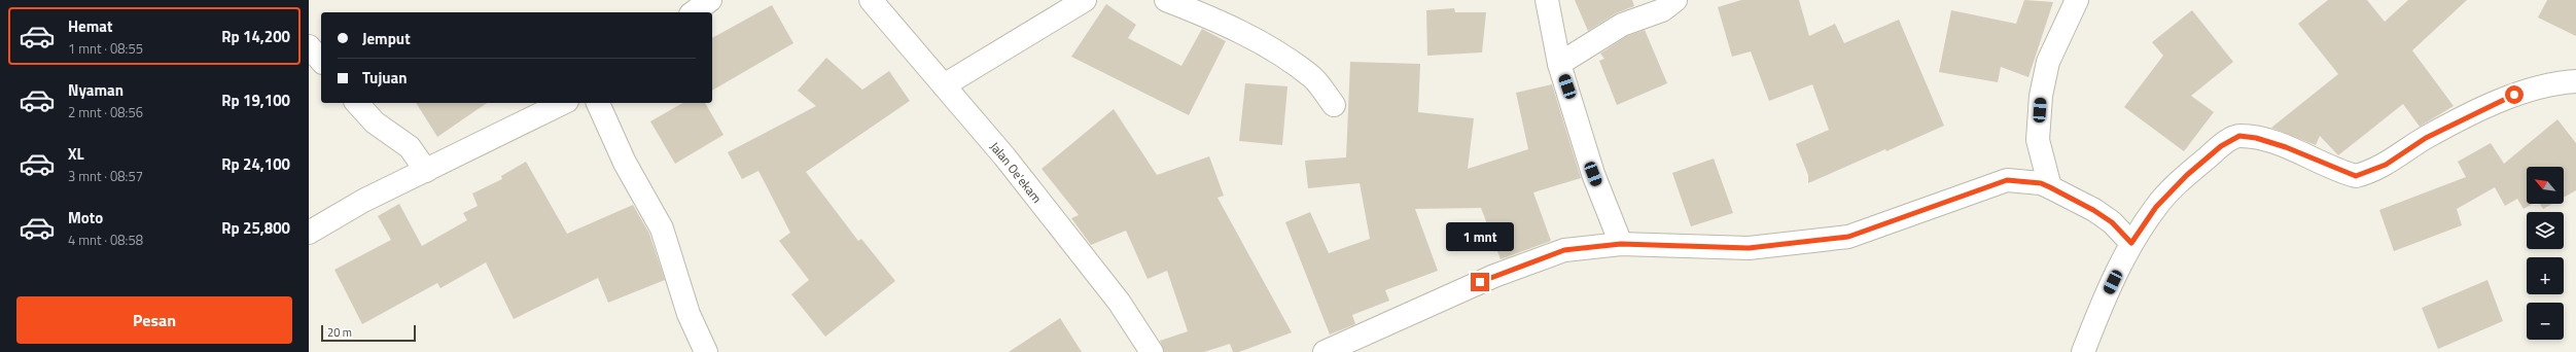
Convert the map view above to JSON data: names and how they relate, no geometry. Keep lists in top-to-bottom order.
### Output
{
  "streets": {
    "street": ["Jalan Oe'ekam"]
  },
  "scale_bar": "20 m",
  "north": "top left",
  "page": {
    "list": [
      {
        "name": "Hemat",
        "note": "1 mnt · 08:55",
        "value": "Rp 14,200"
      },
      {
        "name": "Nyaman",
        "note": "2 mnt · 08:56",
        "value": "Rp 19,100"
      },
      {
        "name": "XL",
        "note": "3 mnt · 08:57",
        "value": "Rp 24,100"
      },
      {
        "name": "Moto",
        "note": "4 mnt · 08:58",
        "value": "Rp 25,800"
      }
    ],
    "banner": ["Jemput", "Tujuan"],
    "map_buttons": ["+", "−"],
    "bubble": "1 mnt",
    "buttons": "Pesan",
    "scale": "20 m"
  }
}
